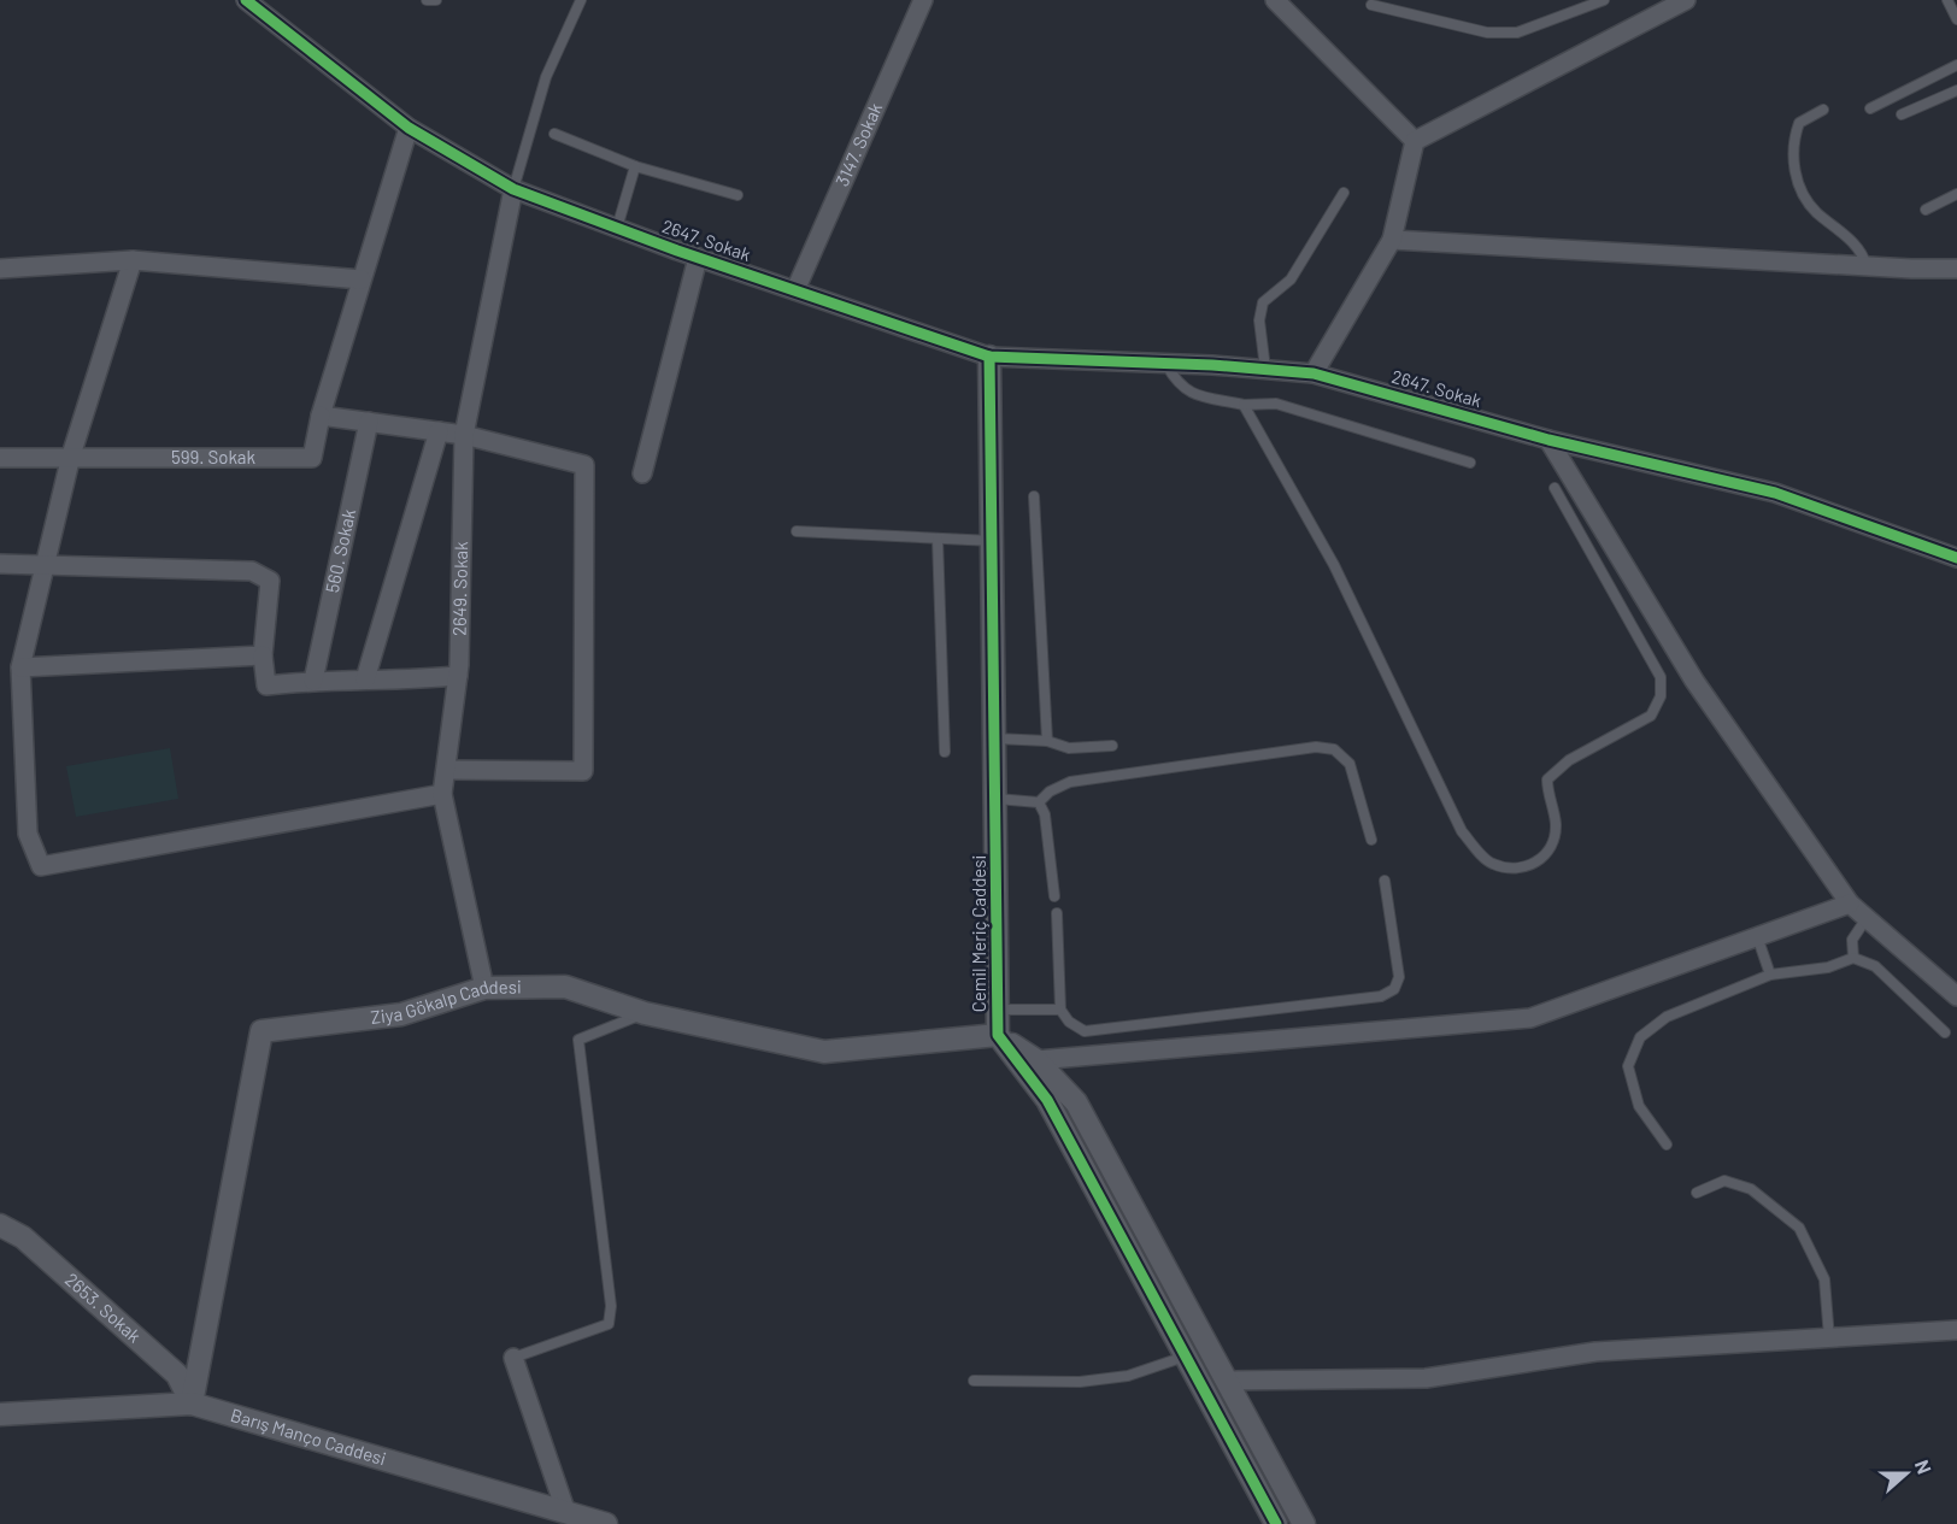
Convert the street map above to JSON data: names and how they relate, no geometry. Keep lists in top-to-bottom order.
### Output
{
  "streets": {
    "street": [
      "3147. Sokak",
      "2647. Sokak",
      "599. Sokak",
      "560. Sokak",
      "2649. Sokak",
      "Cemil Meriç Caddesi",
      "Ziya Gökalp Caddesi",
      "2653. Sokak",
      "Barış Manço Caddesi"
    ]
  },
  "crossings": [
    ["3147. Sokak", "2647. Sokak"],
    ["2647. Sokak", "2649. Sokak"],
    ["2647. Sokak", "Cemil Meriç Caddesi"],
    ["2649. Sokak", "Ziya Gökalp Caddesi"],
    ["Cemil Meriç Caddesi", "Ziya Gökalp Caddesi"],
    ["Ziya Gökalp Caddesi", "2653. Sokak"],
    ["Ziya Gökalp Caddesi", "Barış Manço Caddesi"],
    ["2653. Sokak", "Barış Manço Caddesi"]
  ],
  "north": "right"
}
